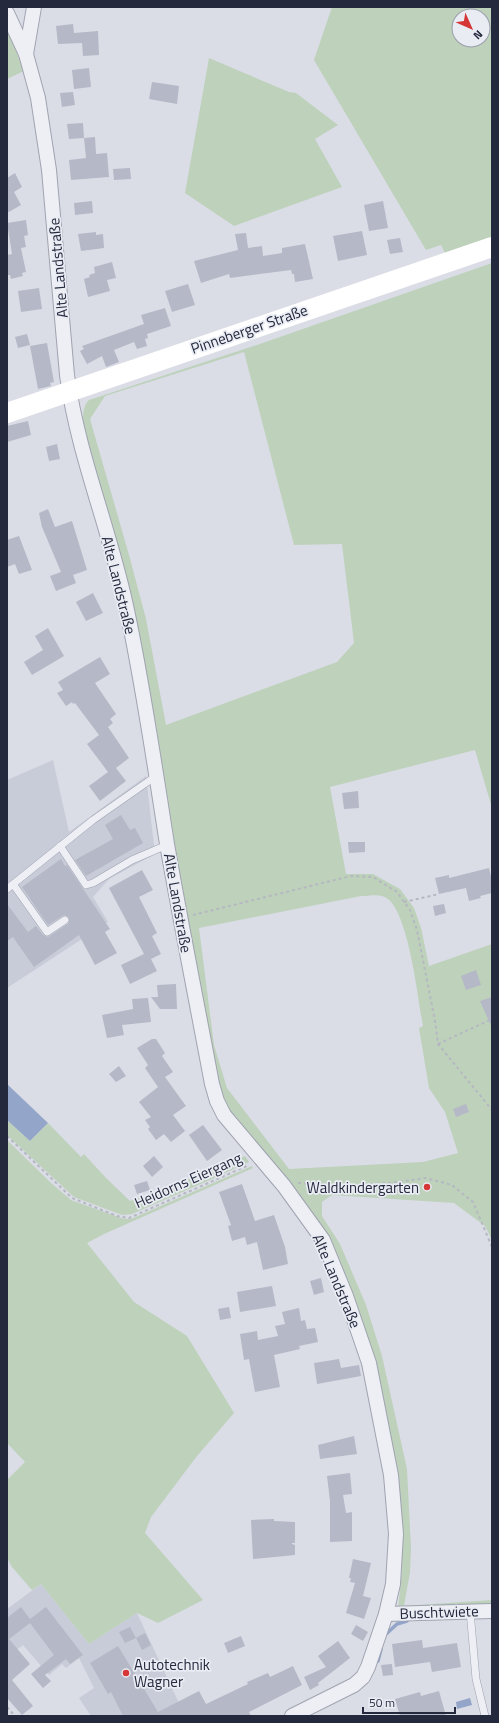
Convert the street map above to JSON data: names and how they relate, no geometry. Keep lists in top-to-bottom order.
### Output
{
  "streets": {
    "main road": ["Pinneberger Straße"],
    "street": ["Alte Landstraße", "Buschtwiete"],
    "path": ["Heidorns Eiergang"]
  },
  "crossings": [
    ["Alte Landstraße", "Pinneberger Straße"],
    ["Alte Landstraße", "Heidorns Eiergang"],
    ["Alte Landstraße", "Buschtwiete"]
  ],
  "places": ["Waldkindergarten", "Autotechnik Wagner"],
  "scale_bar": "50 m",
  "north": "bottom right"
}
